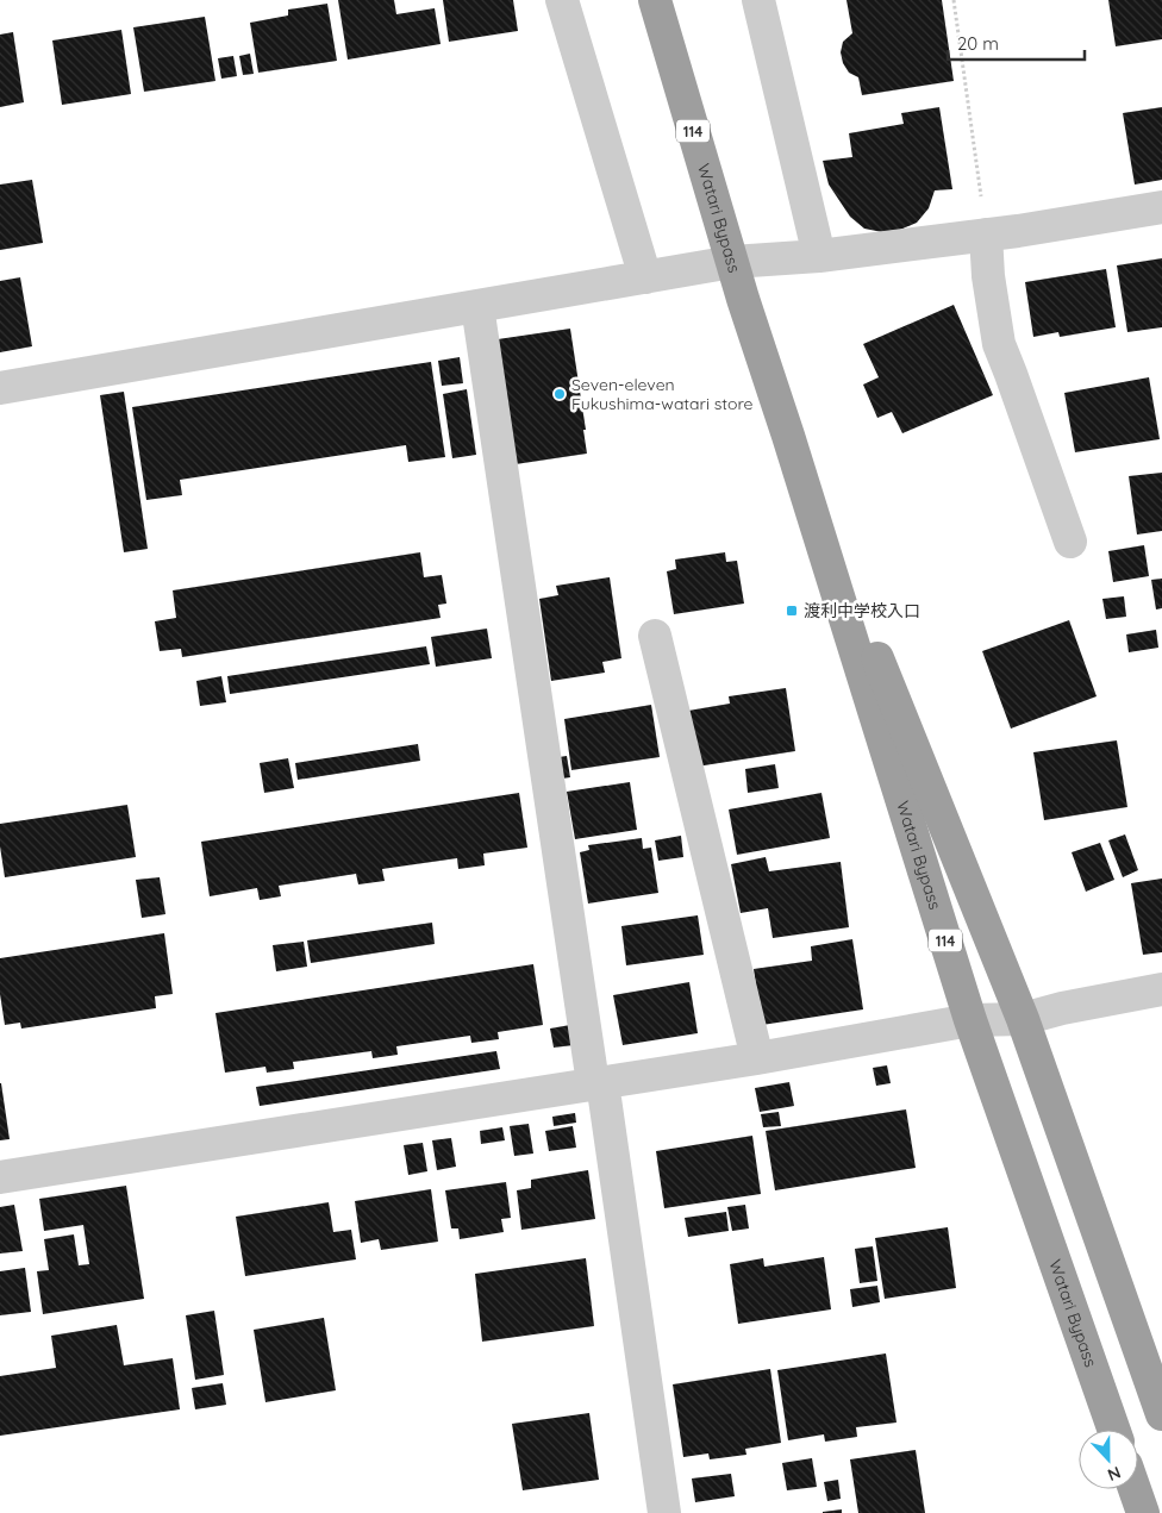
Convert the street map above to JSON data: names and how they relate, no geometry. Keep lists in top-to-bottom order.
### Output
{
  "streets": {
    "highway": ["114", "Watari Bypass"]
  },
  "places": {
    "other": ["Seven-eleven Fukushima-watari store"],
    "transit": ["渡利中学校入口"]
  },
  "scale_bar": "20 m",
  "north": "bottom"
}
